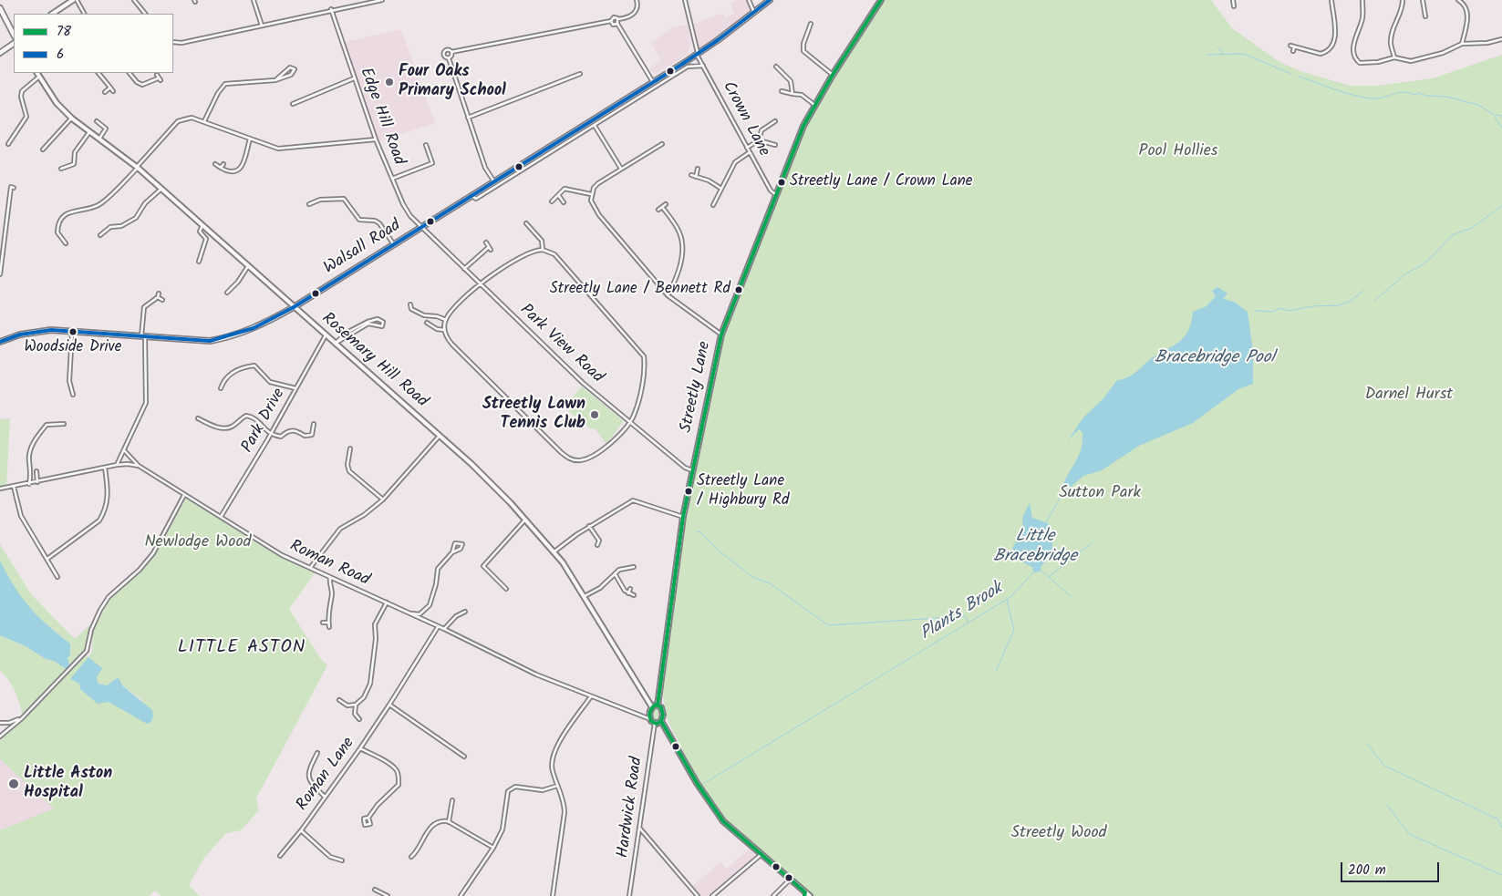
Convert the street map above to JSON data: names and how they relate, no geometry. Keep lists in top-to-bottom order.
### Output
{
  "streets": {
    "main road": ["Walsall Road", "Rosemary Hill Road", "Streetly Lane"],
    "street": [
      "Edge Hill Road",
      "Crown Lane",
      "Park View Road",
      "Park Drive",
      "Roman Road",
      "Roman Lane",
      "Hardwick Road"
    ]
  },
  "crossings": [
    ["Edge Hill Road", "Walsall Road"],
    ["Edge Hill Road", "Park View Road"],
    ["Crown Lane", "Walsall Road"],
    ["Crown Lane", "Streetly Lane"],
    ["Walsall Road", "Park View Road"],
    ["Walsall Road", "Rosemary Hill Road"],
    ["Park View Road", "Streetly Lane"],
    ["Rosemary Hill Road", "Streetly Lane"],
    ["Rosemary Hill Road", "Park Drive"],
    ["Rosemary Hill Road", "Roman Road"],
    ["Rosemary Hill Road", "Hardwick Road"],
    ["Streetly Lane", "Roman Road"],
    ["Streetly Lane", "Hardwick Road"],
    ["Park Drive", "Roman Road"],
    ["Roman Road", "Roman Lane"],
    ["Roman Road", "Hardwick Road"]
  ],
  "districts": ["LITTLE ASTON"],
  "water": ["Bracebridge Pool", "Little Bracebridge", "Plants Brook"],
  "parks": [
    "Pool Hollies",
    "Darnel Hurst",
    "Sutton Park",
    "Newlodge Wood",
    "Streetly Wood"
  ],
  "places": [
    "Four Oaks Primary School",
    "Streetly Lane / Crown Lane",
    "Streetly Lane / Bennett Rd",
    "Woodside Drive",
    "Streetly Lawn Tennis Club",
    "Streetly Lane / Highbury Rd",
    "Little Aston Hospital"
  ],
  "lines": ["transit line 78", "transit line 6"],
  "legend": ["78", "6"],
  "scale_bar": "200 m"
}
